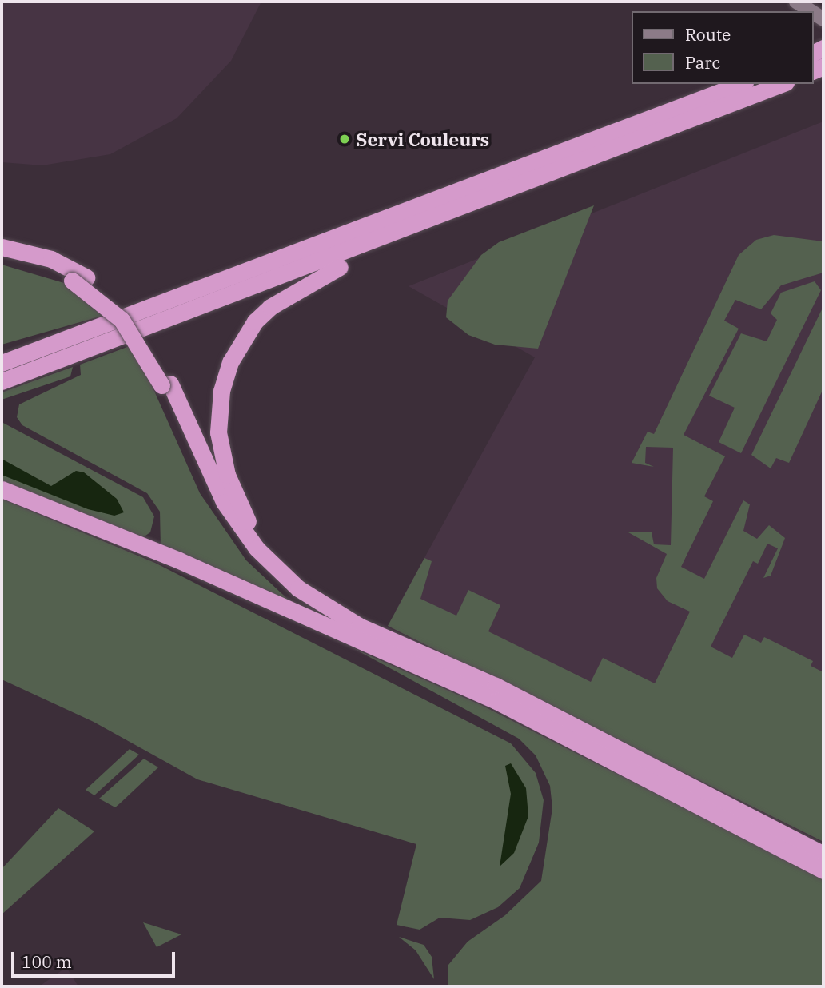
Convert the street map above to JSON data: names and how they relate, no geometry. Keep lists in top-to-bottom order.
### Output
{
  "places": ["Servi Couleurs"],
  "legend": ["Route", "Parc"],
  "scale_bar": "100 m"
}
